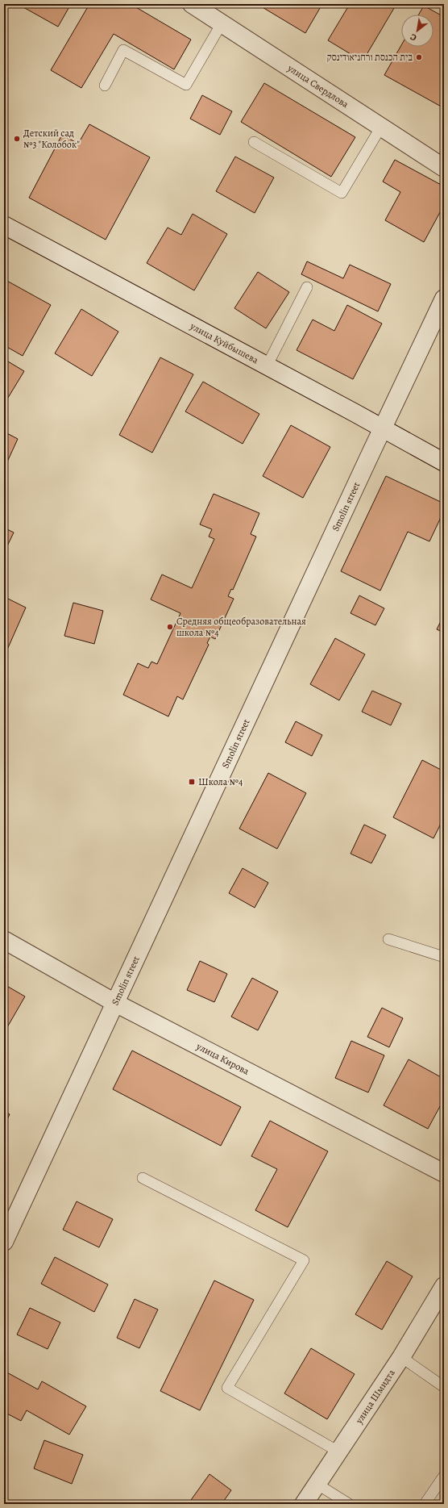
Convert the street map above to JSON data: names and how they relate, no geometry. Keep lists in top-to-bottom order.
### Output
{
  "streets": {
    "street": [
      "улица Свердлова",
      "улица Куйбышева",
      "Smolin street",
      "улица Кирова",
      "улица Шмидта"
    ]
  },
  "crossings": [
    ["улица Куйбышева", "Smolin street"],
    ["Smolin street", "улица Кирова"]
  ],
  "places": {
    "other": ["בית הכנסת ורחניאודינסק", "Детский сад №3 \"Колобок\"", "Средняя общеобразовательная школа №4"],
    "transit": ["Школа №4"]
  },
  "north": "bottom left"
}
